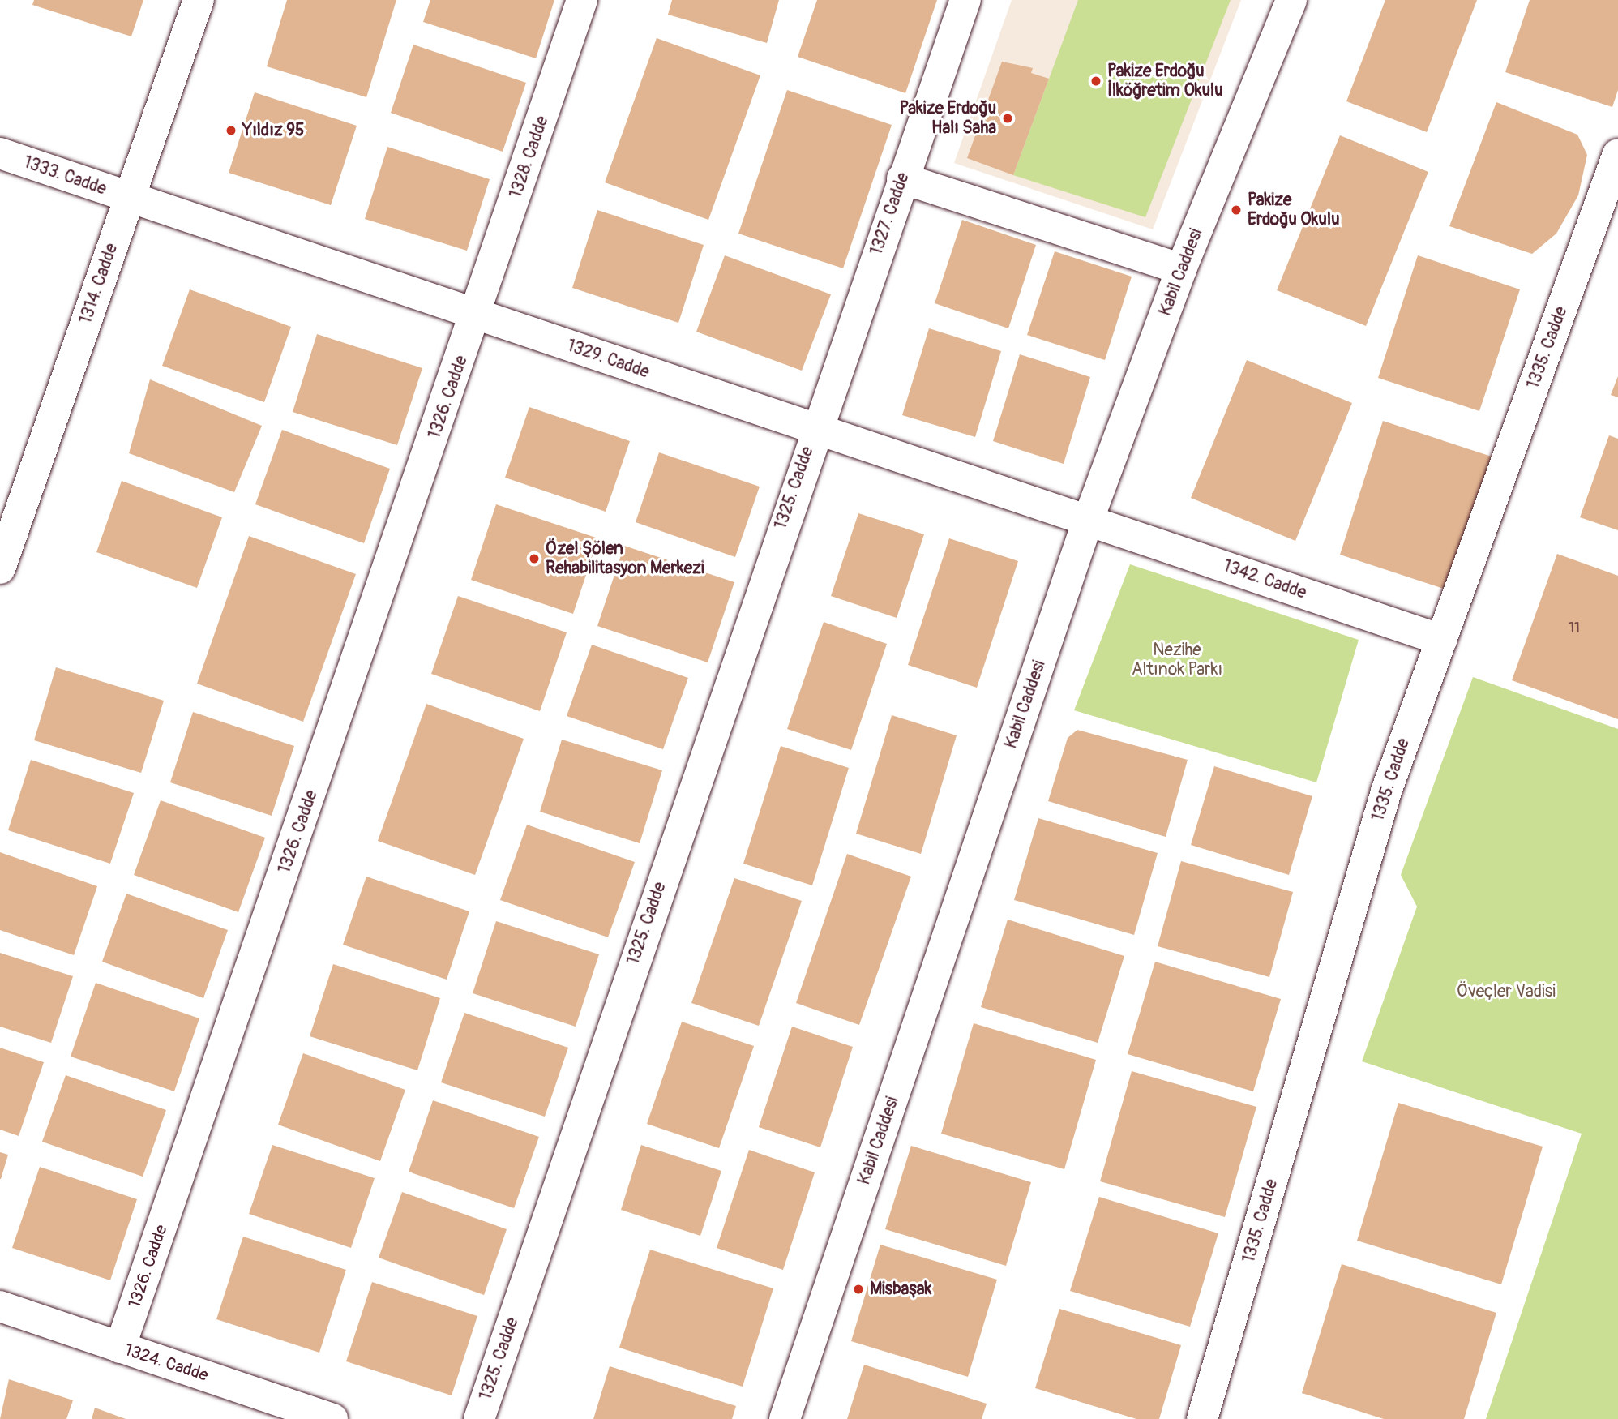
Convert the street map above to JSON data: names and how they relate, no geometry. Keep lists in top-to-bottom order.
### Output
{
  "streets": {
    "street": [
      "1328. Cadde",
      "1333. Cadde",
      "1327. Cadde",
      "Kabil Caddesi",
      "1314. Cadde",
      "1335. Cadde",
      "1329. Cadde",
      "1326. Cadde",
      "1325. Cadde",
      "1342. Cadde",
      "1324. Cadde"
    ]
  },
  "crossings": [
    ["1328. Cadde", "1329. Cadde"],
    ["1328. Cadde", "1326. Cadde"],
    ["1333. Cadde", "1314. Cadde"],
    ["1333. Cadde", "1329. Cadde"],
    ["1327. Cadde", "1329. Cadde"],
    ["1327. Cadde", "1325. Cadde"],
    ["Kabil Caddesi", "1329. Cadde"],
    ["Kabil Caddesi", "1342. Cadde"],
    ["1314. Cadde", "1329. Cadde"],
    ["1335. Cadde", "1342. Cadde"],
    ["1329. Cadde", "1326. Cadde"],
    ["1329. Cadde", "1325. Cadde"],
    ["1329. Cadde", "1342. Cadde"],
    ["1326. Cadde", "1324. Cadde"]
  ],
  "parks": ["Nezihe Altınok Parkı", "Öveçler Vadisi"],
  "places": [
    "Pakize Erdoğu İlköğretim Okulu",
    "Pakize Erdoğu Halı Saha",
    "Yıldız 95",
    "Pakize Erdoğu Okulu",
    "Özel Şölen Rehabilitasyon Merkezi",
    "Misbaşak"
  ],
  "house_numbers": ["11"]
}
